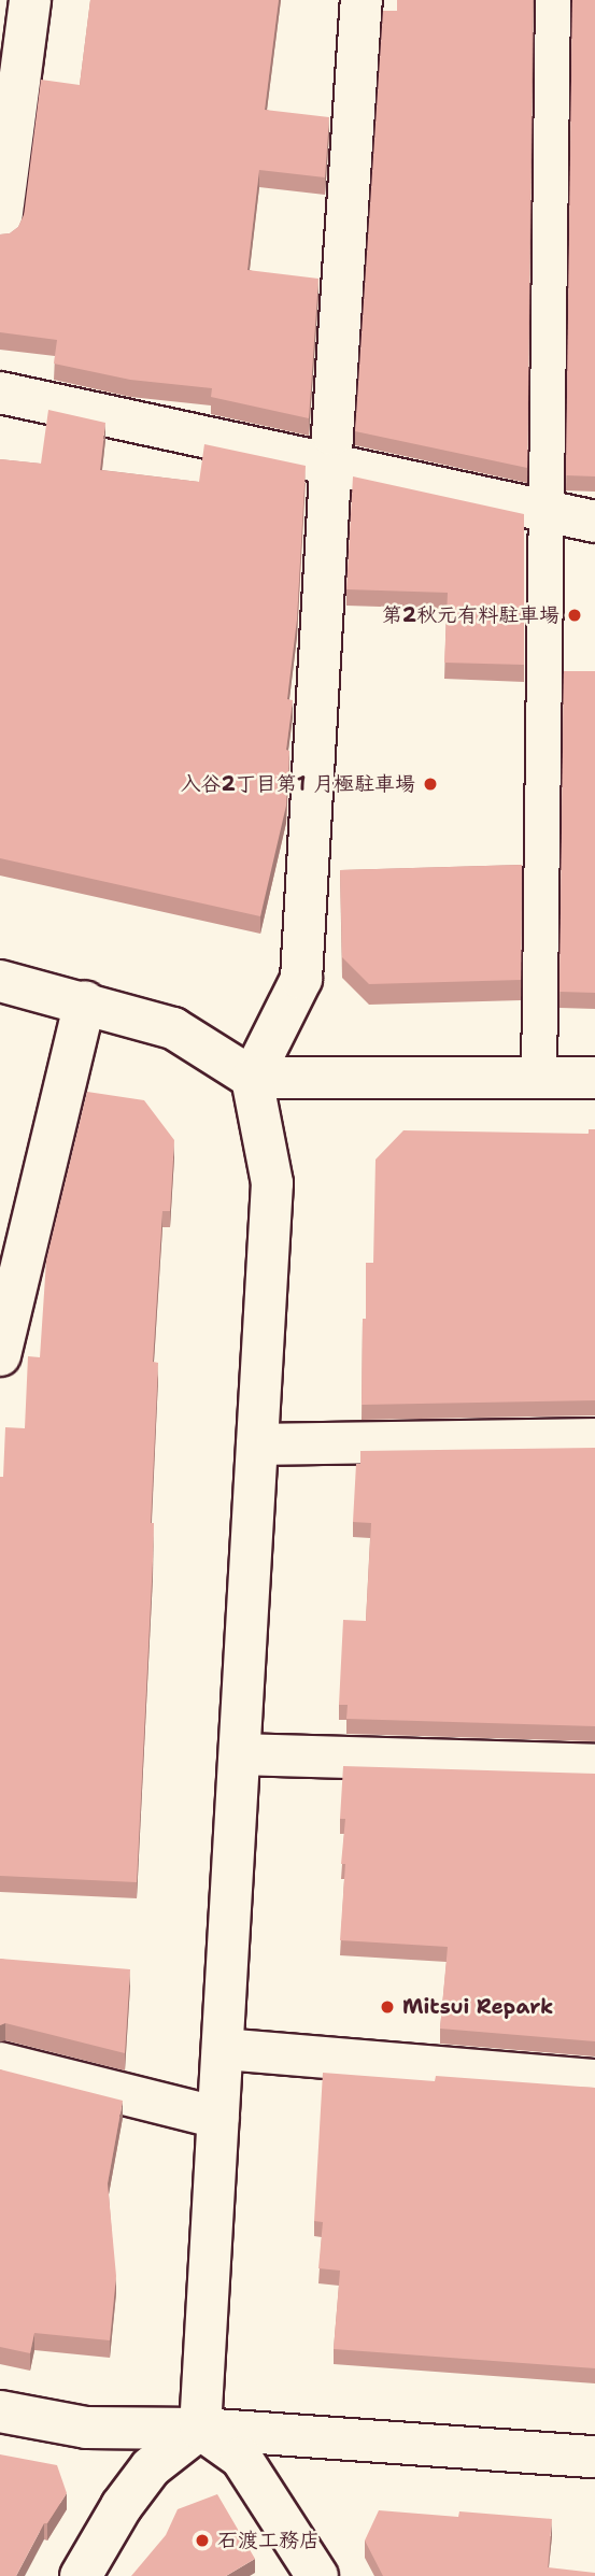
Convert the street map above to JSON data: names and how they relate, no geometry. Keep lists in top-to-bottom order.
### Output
{
  "places": [
    "第2秋元有料駐車場",
    "入谷2丁目第1 月極駐車場",
    "Mitsui Repark",
    "石渡工務店"
  ]
}
